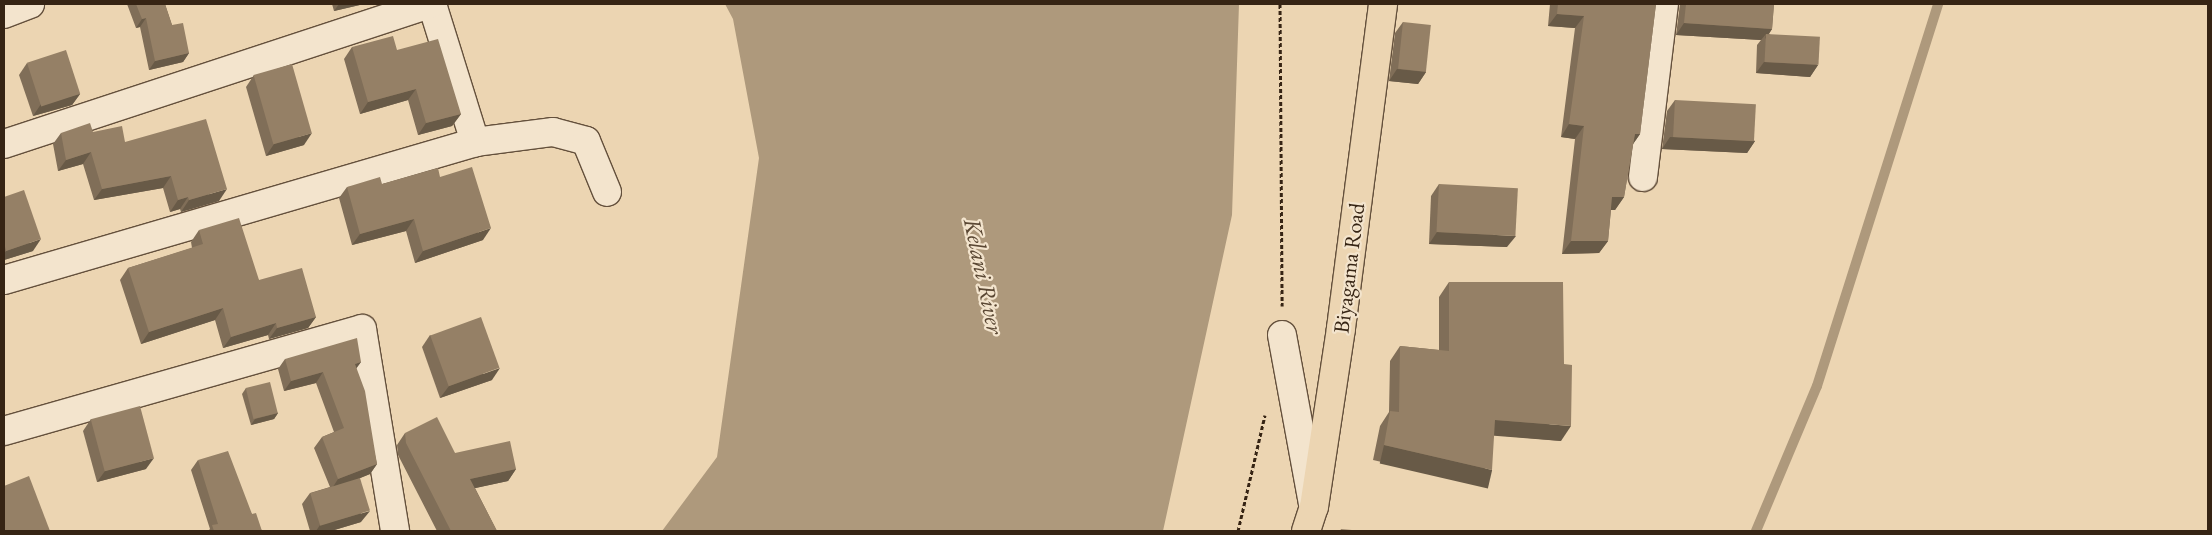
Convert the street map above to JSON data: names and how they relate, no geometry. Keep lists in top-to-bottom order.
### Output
{
  "streets": {
    "main road": ["Biyagama Road"]
  },
  "water": ["Kelani River"]
}
